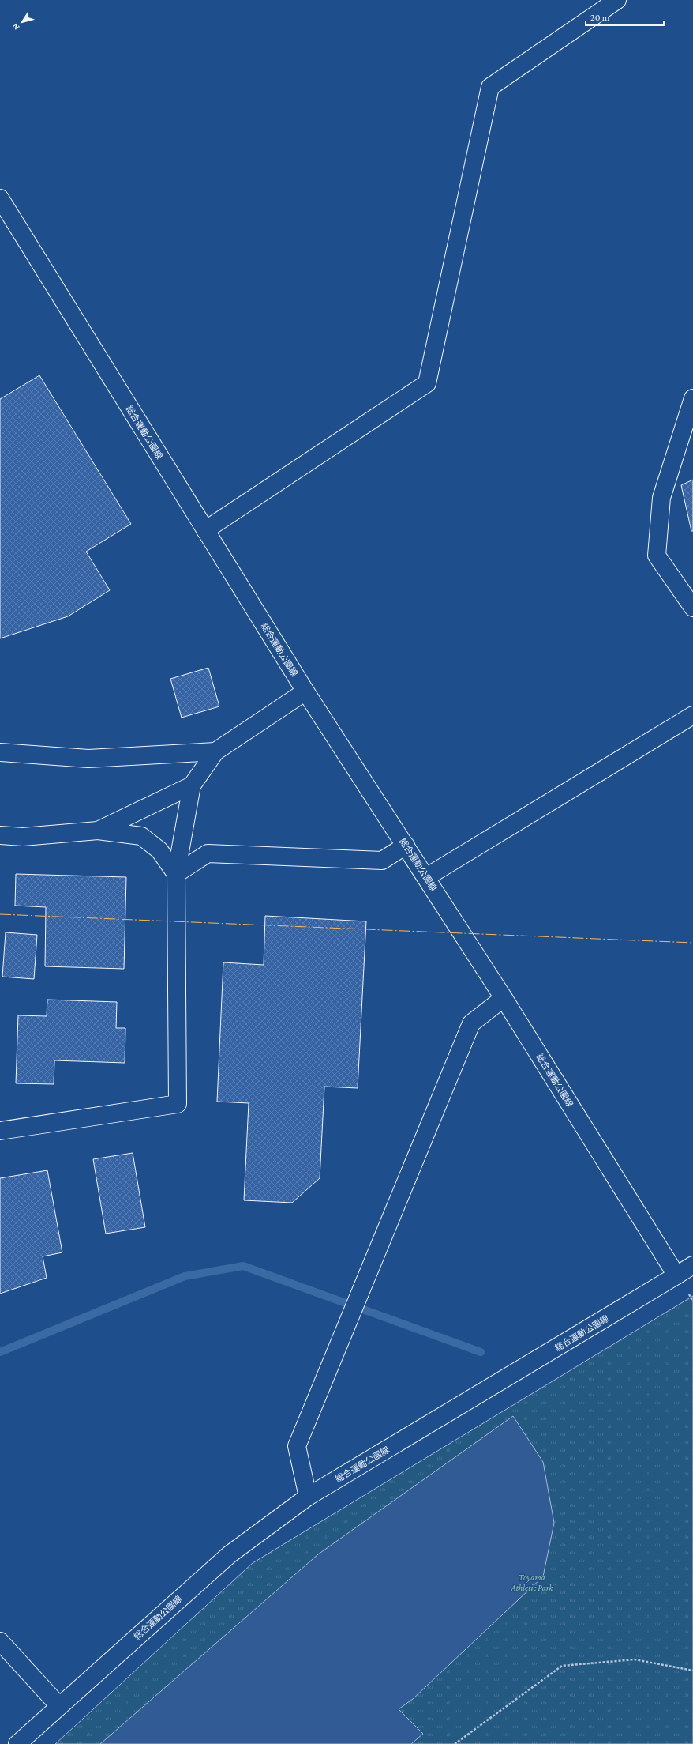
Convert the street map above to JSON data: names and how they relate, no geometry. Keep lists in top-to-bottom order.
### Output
{
  "streets": {
    "street": ["総合運動公園線"]
  },
  "parks": ["Toyama Athletic Park"],
  "scale_bar": "20 m",
  "north": "bottom left"
}
